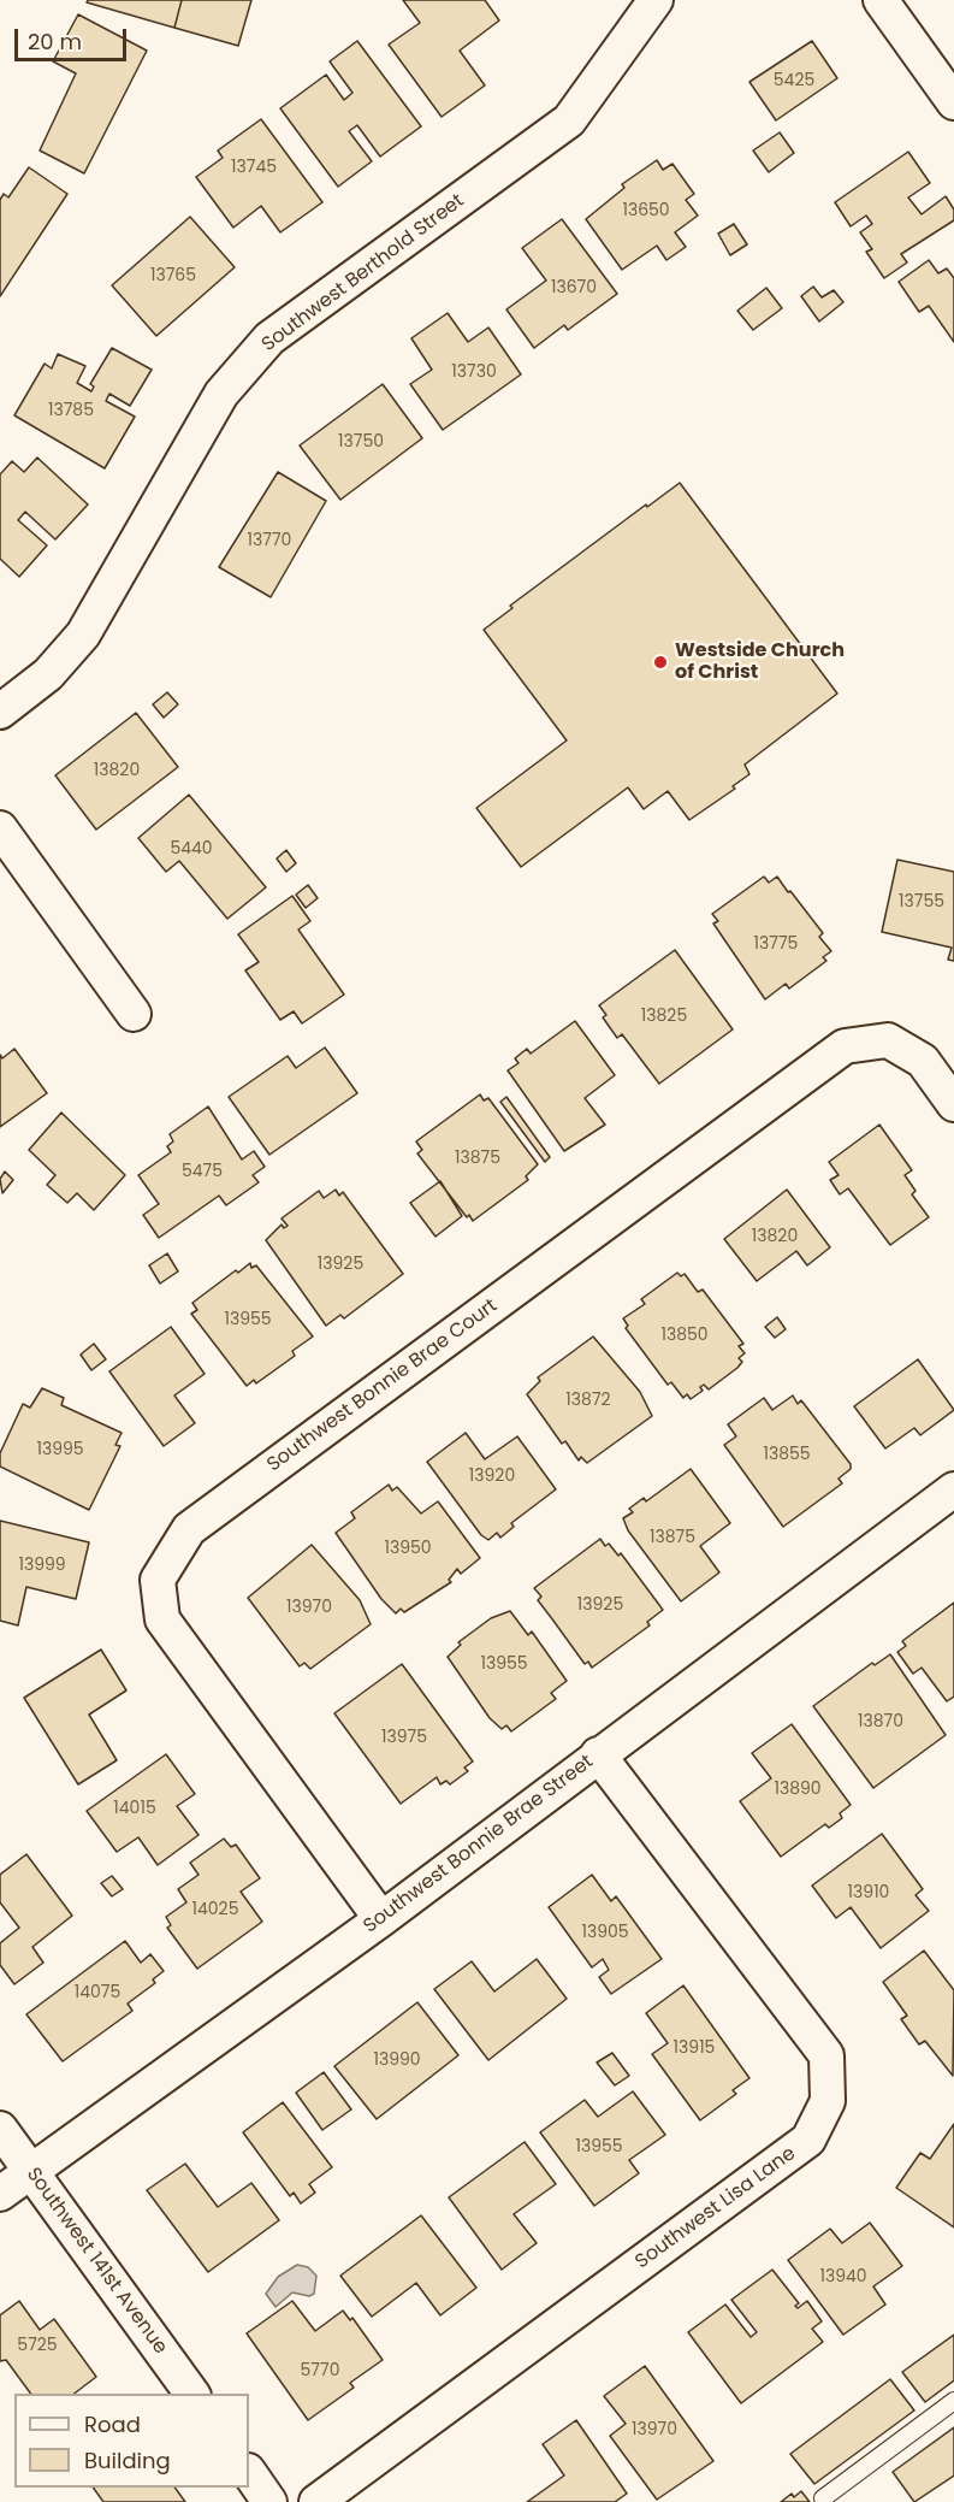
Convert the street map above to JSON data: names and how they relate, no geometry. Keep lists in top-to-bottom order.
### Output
{
  "streets": {
    "street": [
      "Southwest Berthold Street",
      "Southwest Bonnie Brae Court",
      "Southwest Bonnie Brae Street",
      "Southwest Lisa Lane",
      "Southwest 141st Avenue"
    ]
  },
  "crossings": [
    ["Southwest Bonnie Brae Court", "Southwest Bonnie Brae Street"],
    ["Southwest Bonnie Brae Street", "Southwest Lisa Lane"],
    ["Southwest Bonnie Brae Street", "Southwest 141st Avenue"]
  ],
  "places": ["Westside Church of Christ"],
  "house_numbers": [
    "5425",
    "13745",
    "13650",
    "13765",
    "13670",
    "13730",
    "13785",
    "13750",
    "13770",
    "13820",
    "5440",
    "13755",
    "13775",
    "13825",
    "13875",
    "5475",
    "13820",
    "13925",
    "13955",
    "13850",
    "13872",
    "13995",
    "13855",
    "13920",
    "13875",
    "13950",
    "13999",
    "13925",
    "13970",
    "13955",
    "13870",
    "13975",
    "13890",
    "14015",
    "13910",
    "14025",
    "13905",
    "14075",
    "13915",
    "13990",
    "13955",
    "13940",
    "5725",
    "5770",
    "13970"
  ],
  "legend": ["Road", "Building"],
  "scale_bar": "20 m"
}
